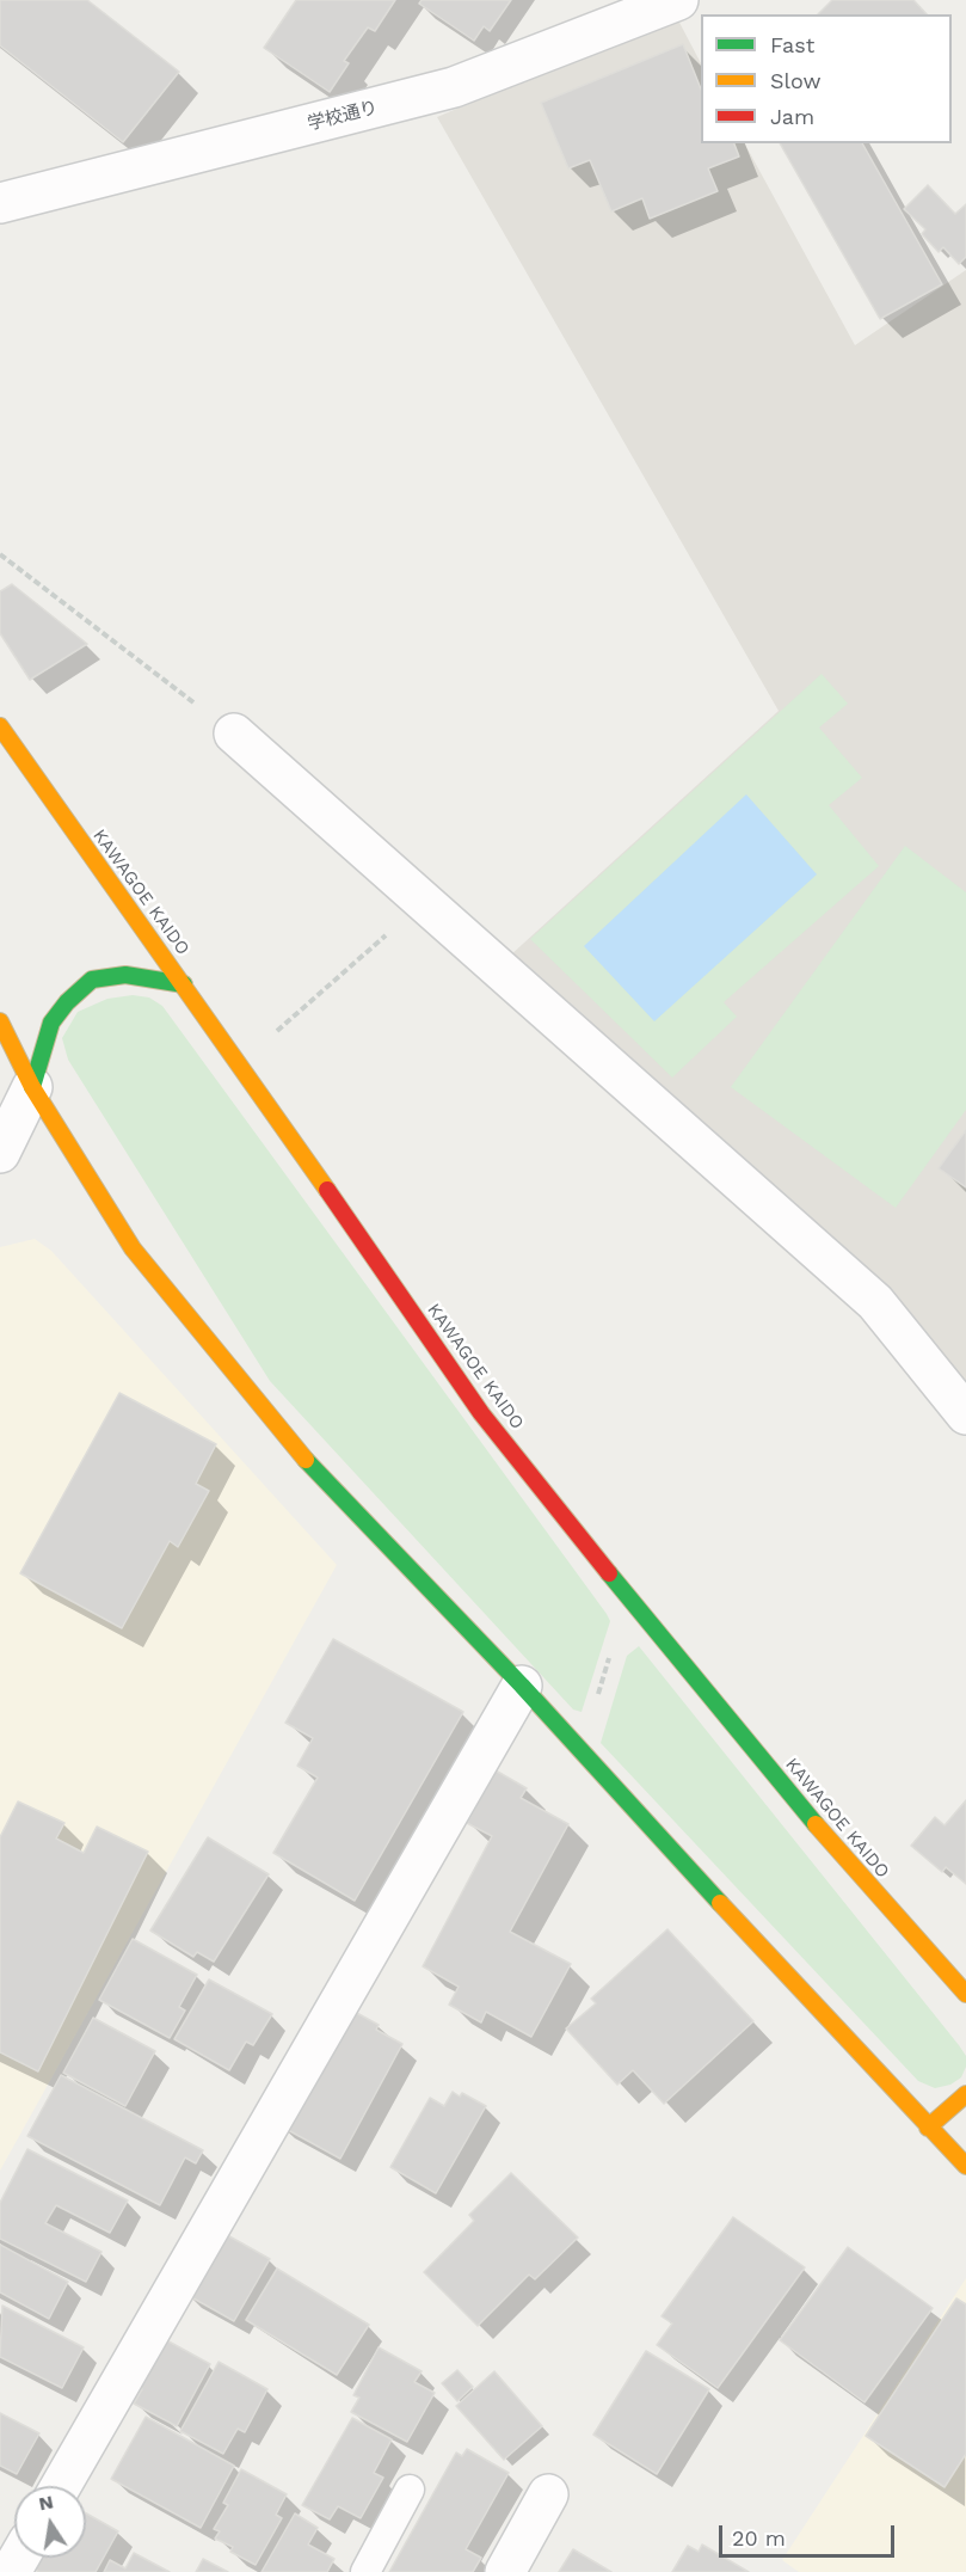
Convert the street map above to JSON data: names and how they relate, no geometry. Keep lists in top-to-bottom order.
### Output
{
  "streets": {
    "highway": ["KAWAGOE KAIDO"],
    "street": ["学校通り"]
  },
  "legend": ["Fast", "Slow", "Jam"],
  "scale_bar": "20 m",
  "north": "top"
}
